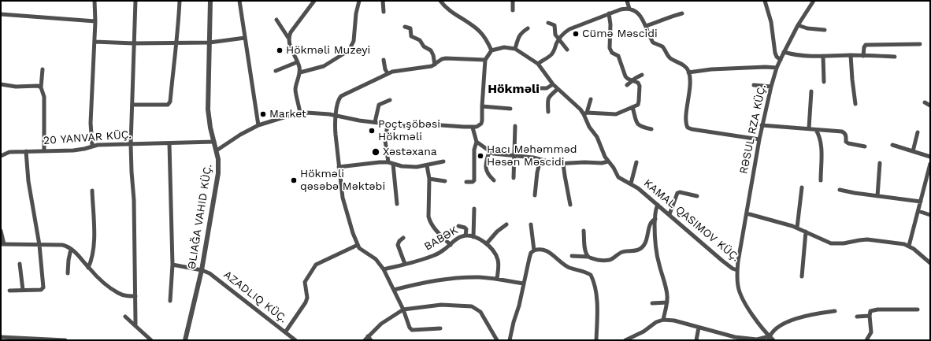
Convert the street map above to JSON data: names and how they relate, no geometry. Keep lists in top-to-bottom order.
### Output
{
  "streets": {
    "street": [
      "RƏSUL RZA KÜÇ.",
      "20 YANVAR KÜÇ.",
      "ƏLIAĞA VAHID KÜÇ.",
      "BABƏK"
    ]
  },
  "crossings": [
    ["20 YANVAR KÜÇ.", "ƏLIAĞA VAHID KÜÇ."]
  ],
  "districts": ["Hökməli"],
  "places": [
    "Cümə Məscidi",
    "Hökməli Muzeyi",
    "Market",
    "Poçt şöbəsi Hökməli",
    "Xəstəxana",
    "Hacı Məhəmməd Həsən Məscidi",
    "Hökməli qəsəbə Məktəbi"
  ]
}
